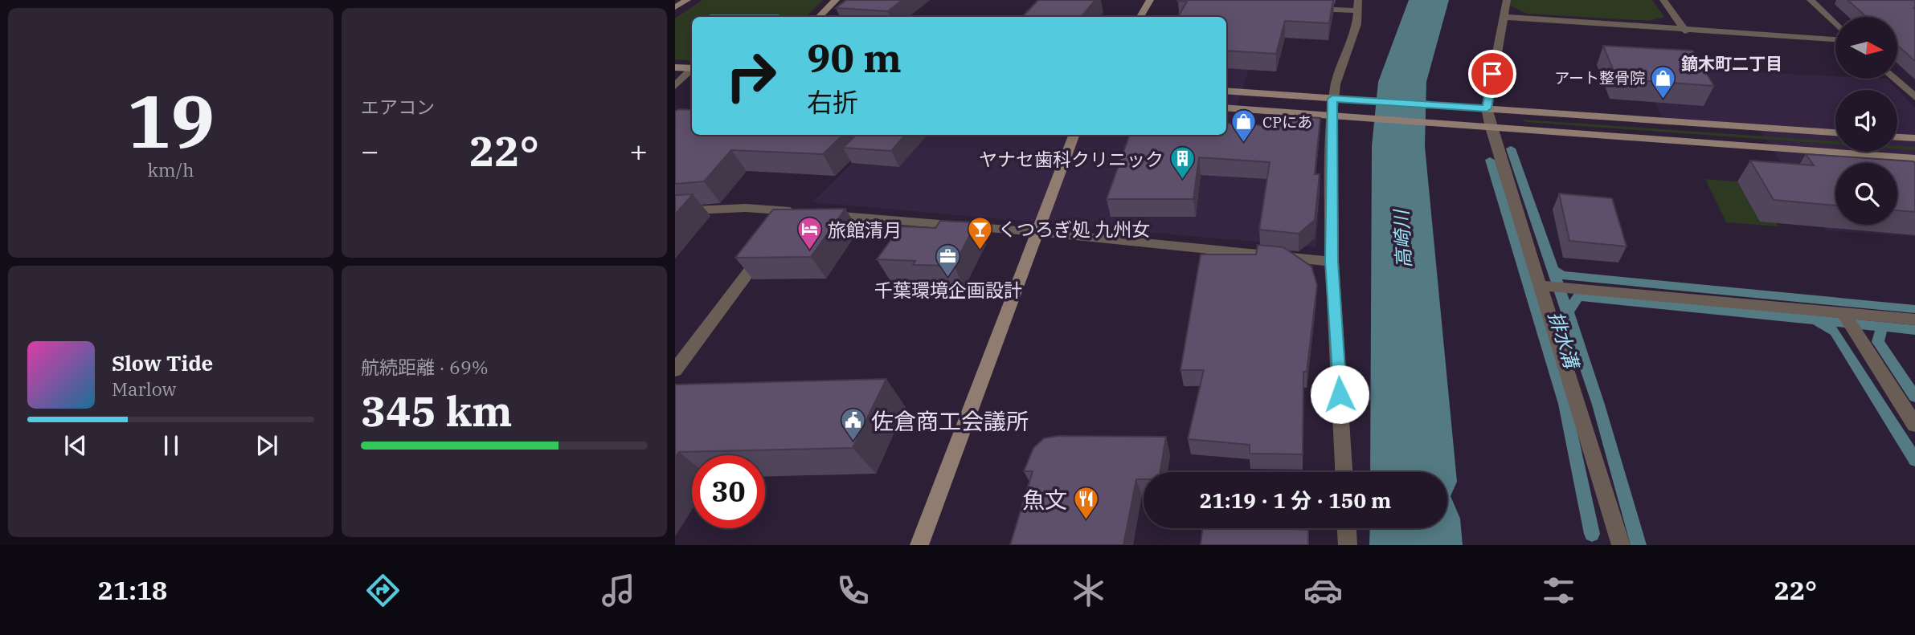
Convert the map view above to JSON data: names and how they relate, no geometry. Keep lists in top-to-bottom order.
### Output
{
  "districts": ["鏑木町二丁目"],
  "water": ["高崎川", "排水溝"],
  "places": {
    "shop": ["アート整骨院", "CPにあ"],
    "building": ["ヤナセ歯科クリニック"],
    "bar": ["くつろぎ処 九州女"],
    "hotel": ["旅館清月"],
    "office": ["千葉環境企画設計"],
    "public building": ["佐倉商工会議所"],
    "restaurant": ["魚文"]
  },
  "north": "right",
  "page": {
    "tile": [
      ["19", "km/h"],
      "エアコン",
      ["航続距離 · 69%", "345 km"]
    ],
    "turn": ["90 m", "右折"],
    "heat": ["−", "22°", "+"],
    "song": ["Slow Tide", "Marlow"],
    "limit": "30",
    "trip": "21:19 · 1 分 · 150 m",
    "tabs": ["21:18", "22°"]
  }
}
